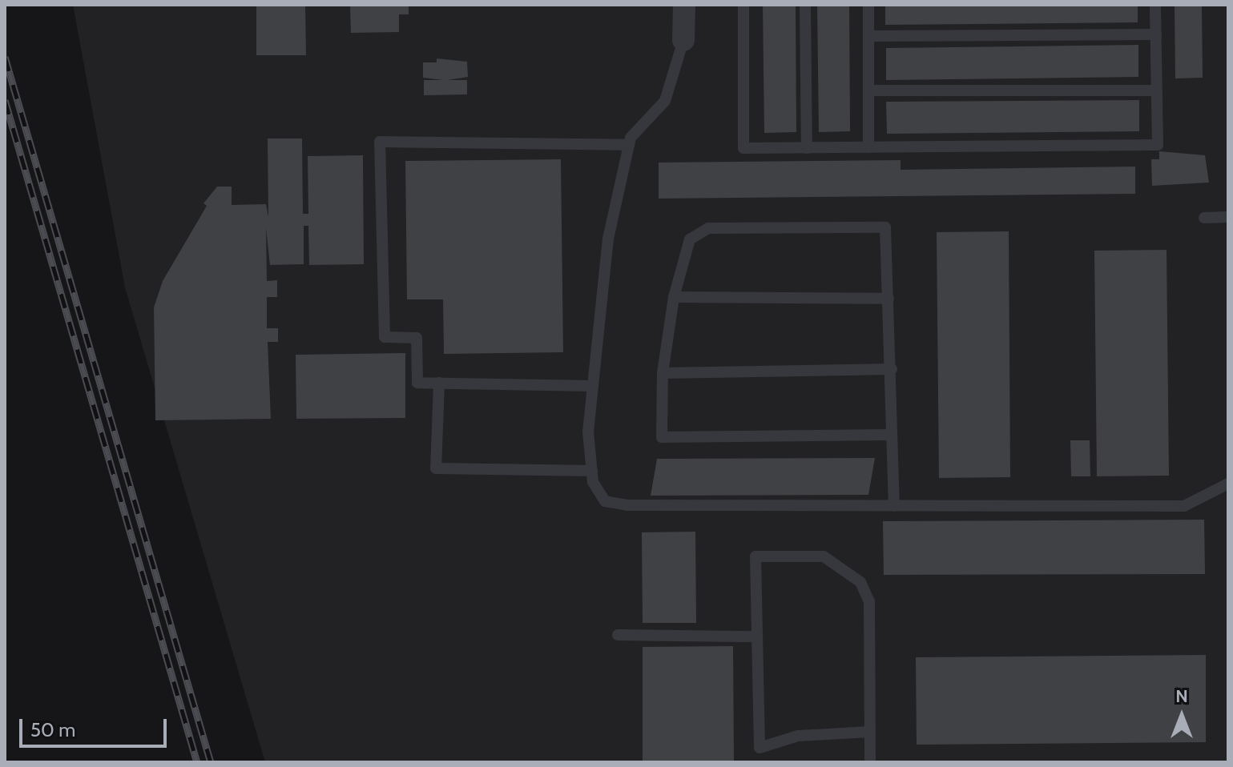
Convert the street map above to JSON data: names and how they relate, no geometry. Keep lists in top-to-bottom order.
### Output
{
  "scale_bar": "50 m",
  "north": "top"
}
